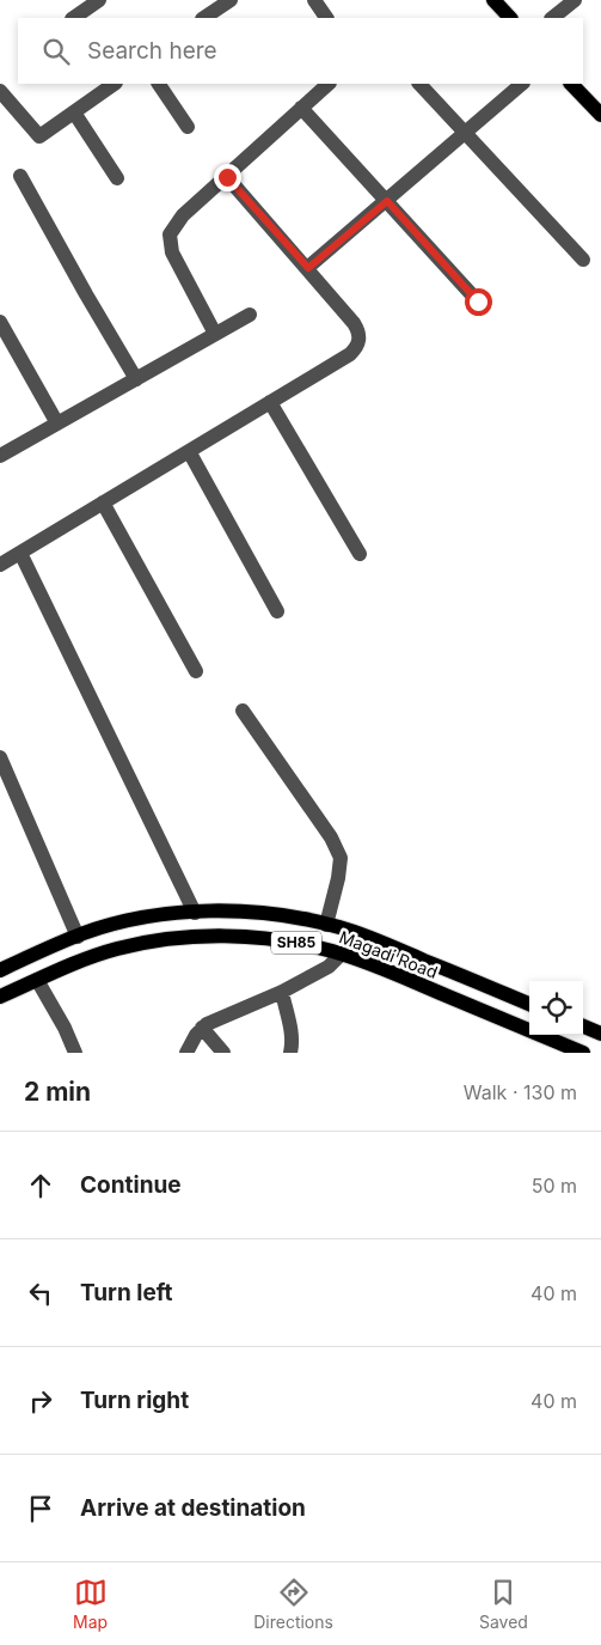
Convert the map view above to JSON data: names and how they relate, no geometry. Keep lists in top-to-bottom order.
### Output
{
  "streets": {
    "main road": ["SH85", "Magadi Road"]
  },
  "page": {
    "search": "Search here",
    "heading": ["2 min", "Walk · 130 m"],
    "list": [
      ["Continue", "50 m"],
      ["Turn left", "40 m"],
      ["Turn right", "40 m"],
      "Arrive at destination"
    ],
    "nav": ["Map", "Directions", "Saved"]
  }
}
